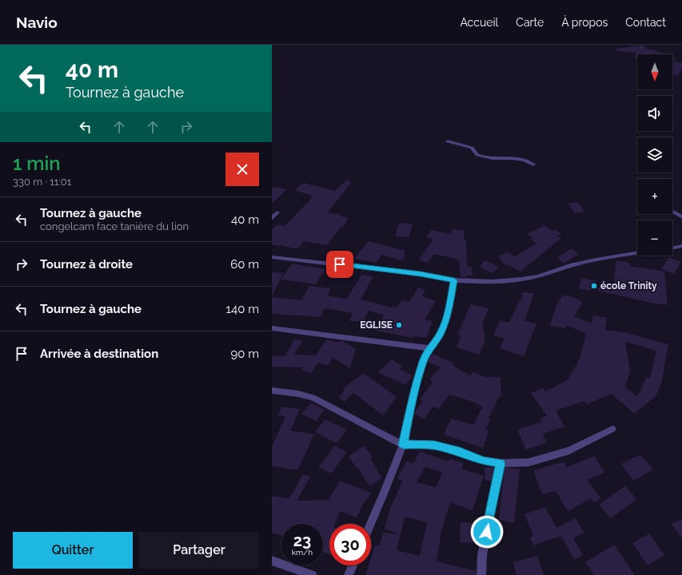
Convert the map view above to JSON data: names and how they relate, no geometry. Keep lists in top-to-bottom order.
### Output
{
  "places": ["école Trinity", "EGLISE"],
  "north": "bottom",
  "page": {
    "header": "Navio",
    "nav": [
      "Accueil",
      "Carte",
      "À propos",
      "Contact"
    ],
    "turn": ["40 m", "Tournez à gauche"],
    "map_buttons": ["+", "−"],
    "heading": ["1 min", "330 m · 11:01"],
    "list": [
      {
        "name": "Tournez à gauche",
        "note": "congelcam face tanière du lion",
        "value": "40 m"
      },
      {
        "name": "Tournez à droite",
        "value": "60 m"
      },
      {
        "name": "Tournez à gauche",
        "value": "140 m"
      },
      {
        "name": "Arrivée à destination",
        "value": "90 m"
      }
    ],
    "speed": "23 km/h",
    "limit": "30",
    "buttons": ["Quitter", "Partager"]
  }
}
